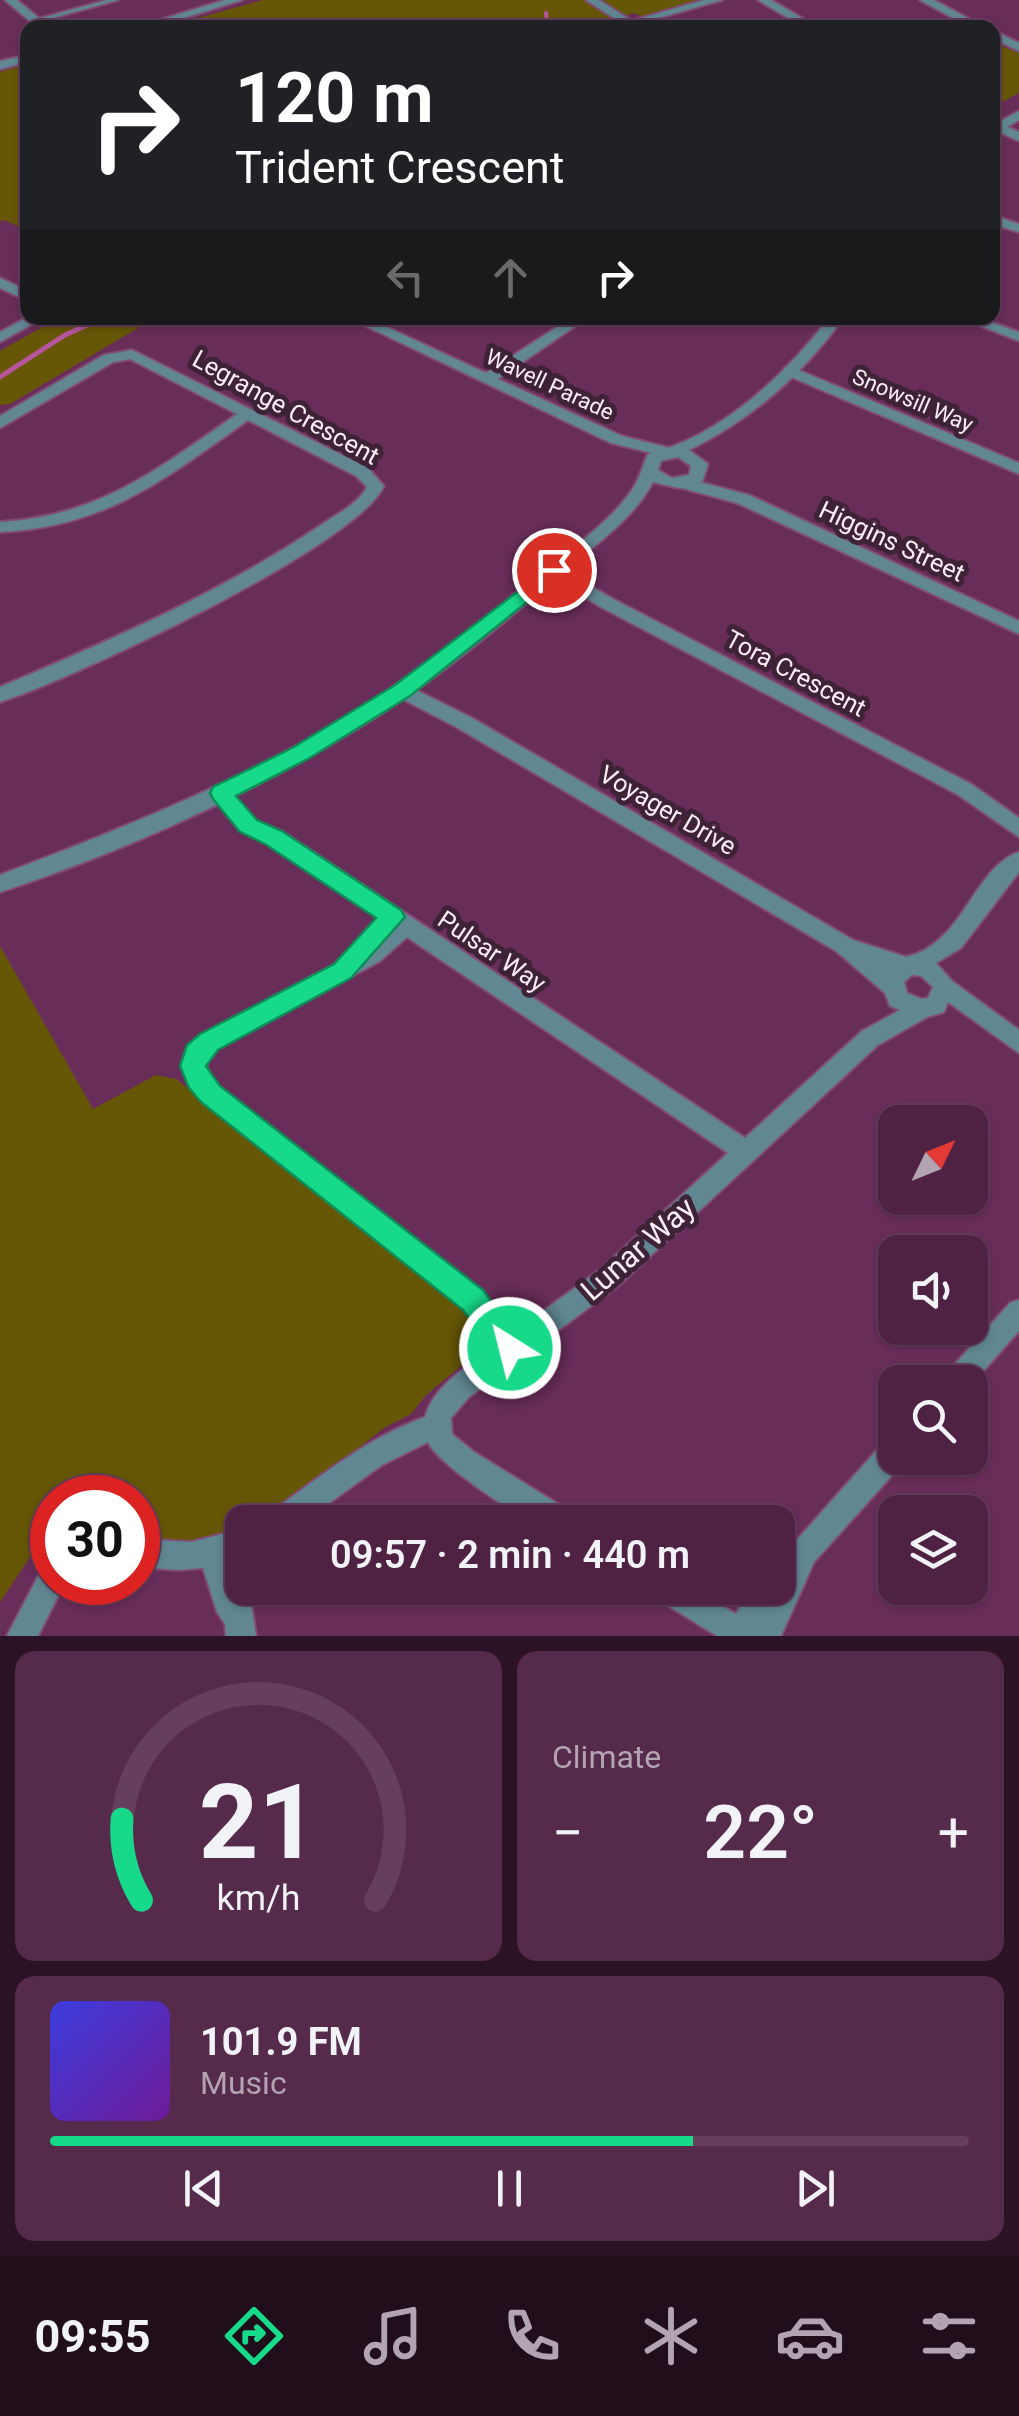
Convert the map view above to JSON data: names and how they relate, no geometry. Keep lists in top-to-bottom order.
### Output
{
  "streets": {
    "street": [
      "Wavell Parade",
      "Snowsill Way",
      "Legrange Crescent",
      "Higgins Street",
      "Tora Crescent",
      "Voyager Drive",
      "Pulsar Way",
      "Lunar Way"
    ]
  },
  "crossings": [
    ["Wavell Parade", "Higgins Street"],
    ["Voyager Drive", "Lunar Way"],
    ["Pulsar Way", "Lunar Way"]
  ],
  "north": "top right",
  "page": {
    "turn": ["120 m", "Trident Crescent"],
    "limit": "30",
    "trip": "09:57 · 2 min · 440 m",
    "tile": "Climate",
    "heat": ["−", "22°", "+"],
    "song": ["101.9 FM", "Music"],
    "tabs": "09:55",
    "gauge": ["21", "km/h"]
  }
}
